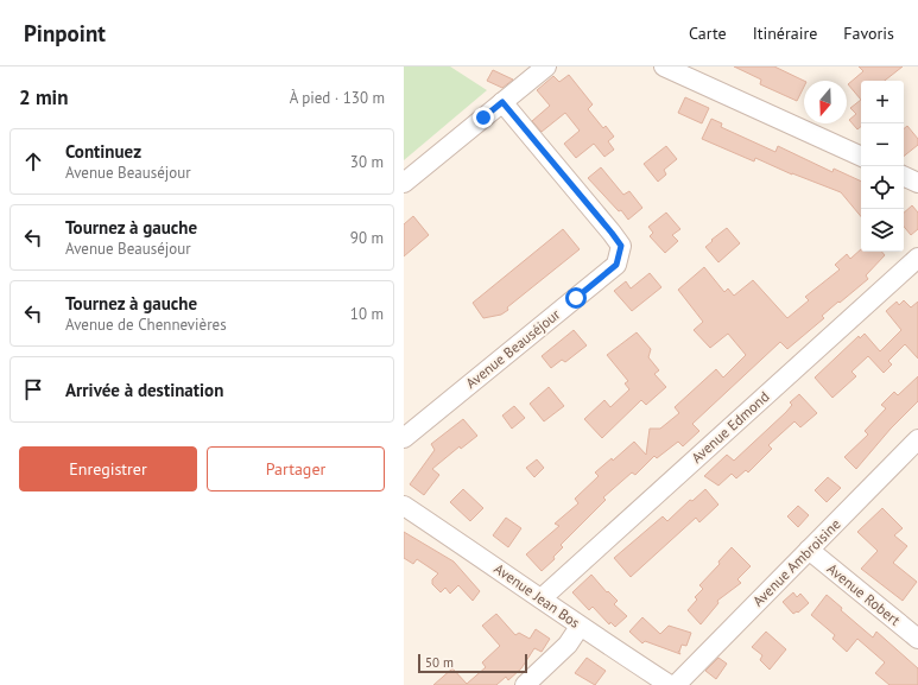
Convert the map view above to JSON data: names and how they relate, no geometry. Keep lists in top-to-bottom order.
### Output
{
  "streets": {
    "street": [
      "Avenue Beauséjour",
      "Avenue Edmond",
      "Avenue Ambroisine",
      "Avenue Robert",
      "Avenue Jean Bos"
    ]
  },
  "crossings": [
    ["Avenue Edmond", "Avenue Jean Bos"],
    ["Avenue Ambroisine", "Avenue Robert"]
  ],
  "scale_bar": "50 m",
  "north": "bottom",
  "page": {
    "header": "Pinpoint",
    "nav": ["Carte", "Itinéraire", "Favoris"],
    "heading": ["2 min", "À pied · 130 m"],
    "map_buttons": ["+", "−"],
    "list": [
      ["Continuez", "Avenue Beauséjour", "30 m"],
      ["Tournez à gauche", "Avenue Beauséjour", "90 m"],
      ["Tournez à gauche", "Avenue de Chennevières", "10 m"],
      "Arrivée à destination"
    ],
    "buttons": ["Enregistrer", "Partager"],
    "scale": "50 m"
  }
}
